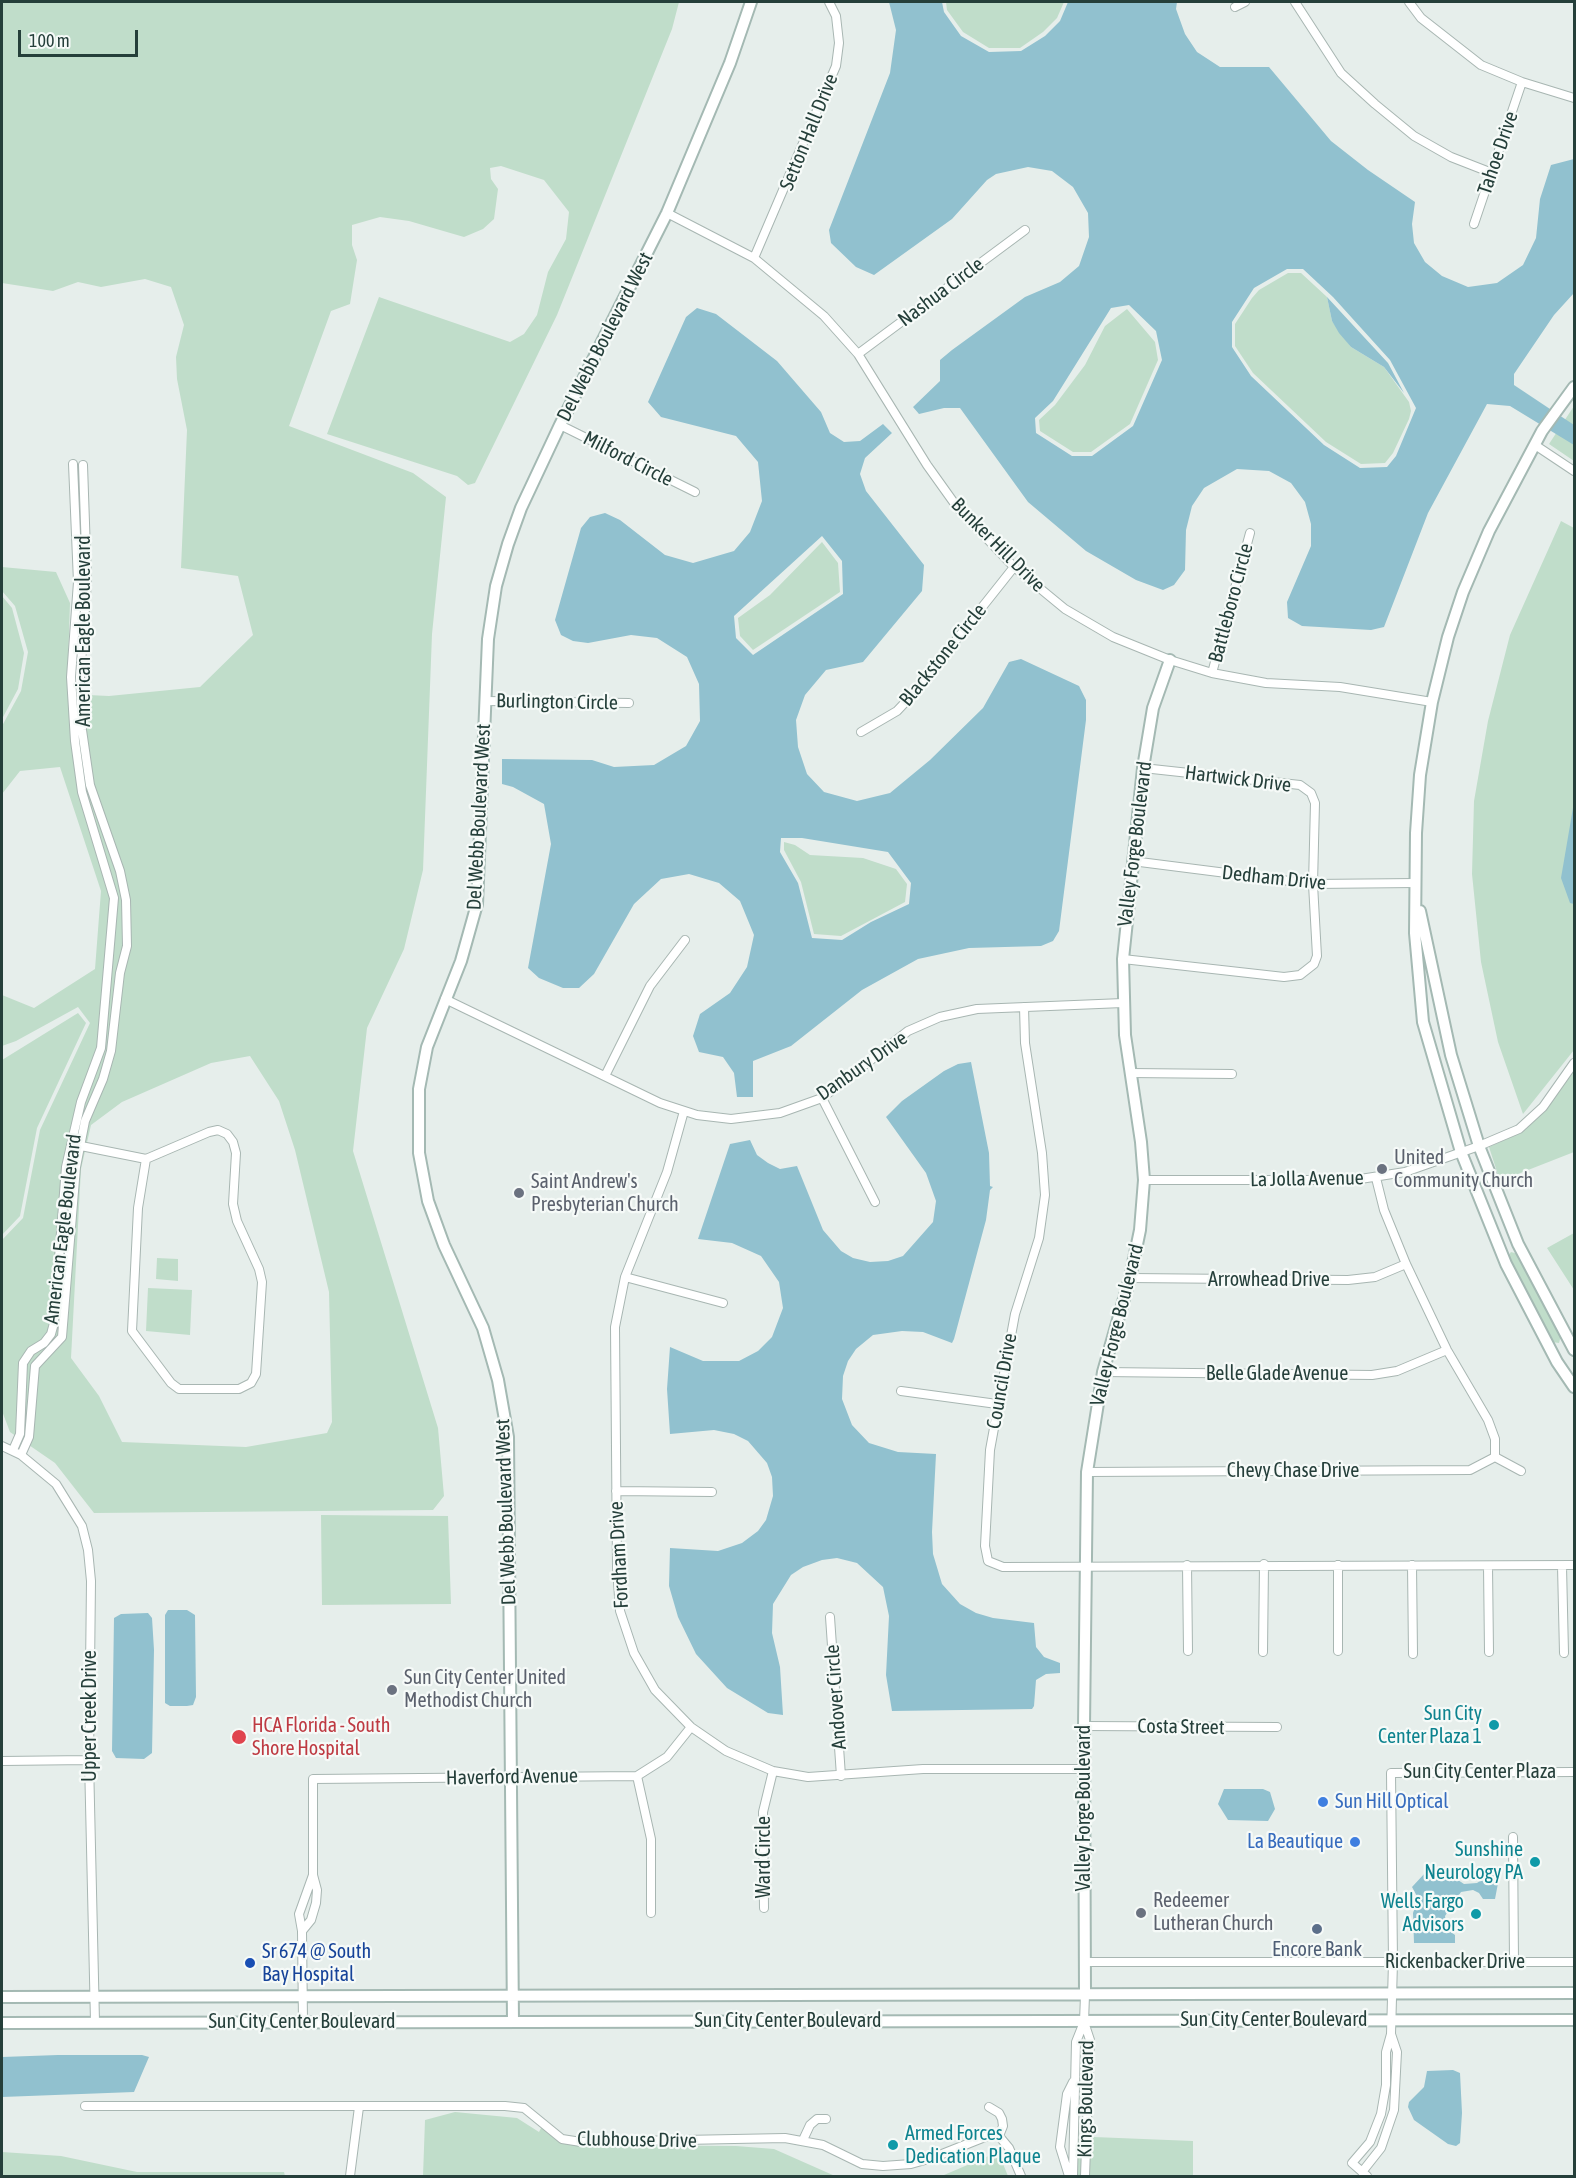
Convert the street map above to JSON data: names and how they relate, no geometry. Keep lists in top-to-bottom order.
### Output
{
  "streets": {
    "street": [
      "Setton Hall Drive",
      "Tahoe Drive",
      "Nashua Circle",
      "Del Webb Boulevard West",
      "Milford Circle",
      "Bunker Hill Drive",
      "Battleboro Circle",
      "American Eagle Boulevard",
      "Blackstone Circle",
      "Burlington Circle",
      "Hartwick Drive",
      "Valley Forge Boulevard",
      "Dedham Drive",
      "Danbury Drive",
      "La Jolla Avenue",
      "Arrowhead Drive",
      "Belle Glade Avenue",
      "Council Drive",
      "Chevy Chase Drive",
      "Fordham Drive",
      "Andover Circle",
      "Upper Creek Drive",
      "Costa Street",
      "Sun City Center Plaza",
      "Haverford Avenue",
      "Ward Circle",
      "Rickenbacker Drive",
      "Sun City Center Boulevard",
      "Kings Boulevard",
      "Clubhouse Drive"
    ]
  },
  "crossings": [
    ["Setton Hall Drive", "Bunker Hill Drive"],
    ["Nashua Circle", "Bunker Hill Drive"],
    ["Del Webb Boulevard West", "Milford Circle"],
    ["Del Webb Boulevard West", "Bunker Hill Drive"],
    ["Del Webb Boulevard West", "Burlington Circle"],
    ["Del Webb Boulevard West", "Danbury Drive"],
    ["Del Webb Boulevard West", "Haverford Avenue"],
    ["Del Webb Boulevard West", "Sun City Center Boulevard"],
    ["Bunker Hill Drive", "Battleboro Circle"],
    ["Bunker Hill Drive", "Blackstone Circle"],
    ["Bunker Hill Drive", "Valley Forge Boulevard"],
    ["American Eagle Boulevard", "Upper Creek Drive"],
    ["Hartwick Drive", "Valley Forge Boulevard"],
    ["Hartwick Drive", "Dedham Drive"],
    ["Valley Forge Boulevard", "Dedham Drive"],
    ["Valley Forge Boulevard", "Danbury Drive"],
    ["Valley Forge Boulevard", "La Jolla Avenue"],
    ["Valley Forge Boulevard", "Arrowhead Drive"],
    ["Valley Forge Boulevard", "Belle Glade Avenue"],
    ["Valley Forge Boulevard", "Council Drive"],
    ["Valley Forge Boulevard", "Chevy Chase Drive"],
    ["Valley Forge Boulevard", "Fordham Drive"],
    ["Valley Forge Boulevard", "Costa Street"],
    ["Valley Forge Boulevard", "Rickenbacker Drive"],
    ["Valley Forge Boulevard", "Sun City Center Boulevard"],
    ["Valley Forge Boulevard", "Kings Boulevard"],
    ["Danbury Drive", "Council Drive"],
    ["Danbury Drive", "Fordham Drive"],
    ["Fordham Drive", "Andover Circle"],
    ["Fordham Drive", "Ward Circle"],
    ["Upper Creek Drive", "Sun City Center Boulevard"],
    ["Sun City Center Plaza", "Rickenbacker Drive"],
    ["Sun City Center Plaza", "Sun City Center Boulevard"],
    ["Sun City Center Boulevard", "Kings Boulevard"]
  ],
  "places": [
    "United Community Church",
    "Saint Andrew's Presbyterian Church",
    "Sun City Center United Methodist Church",
    "Sun City Center Plaza 1",
    "HCA Florida - South Shore Hospital",
    "Sun Hill Optical",
    "La Beautique",
    "Sunshine Neurology PA",
    "Redeemer Lutheran Church",
    "Wells Fargo Advisors",
    "Encore Bank",
    "Sr 674 @ South Bay Hospital",
    "Armed Forces Dedication Plaque"
  ],
  "scale_bar": "100 m"
}
